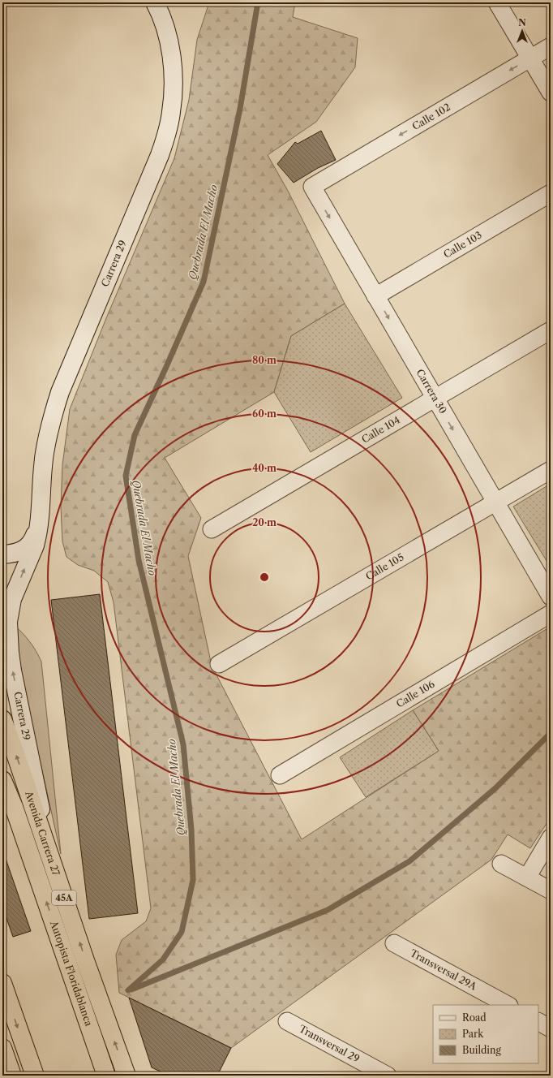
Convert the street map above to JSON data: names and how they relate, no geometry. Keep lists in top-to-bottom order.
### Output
{
  "streets": {
    "highway": ["Avenida Carrera 27", "45A", "Autopista Floridablanca"],
    "street": [
      "Calle 102",
      "Calle 103",
      "Carrera 29",
      "Carrera 30",
      "Calle 104",
      "Calle 105",
      "Calle 106",
      "Transversal 29A",
      "Transversal 29"
    ]
  },
  "crossings": [
    ["Calle 102", "Carrera 30"],
    ["Calle 103", "Carrera 30"],
    ["Carrera 29", "Avenida Carrera 27"],
    ["Carrera 30", "Calle 104"],
    ["Carrera 30", "Calle 105"]
  ],
  "one_way": ["Calle 102", "Carrera 30"],
  "water": ["Quebrada El Macho"],
  "legend": ["Road", "Park", "Building"],
  "north": "top",
  "rings": [
    "80 m",
    "60 m",
    "40 m",
    "20 m"
  ]
}
